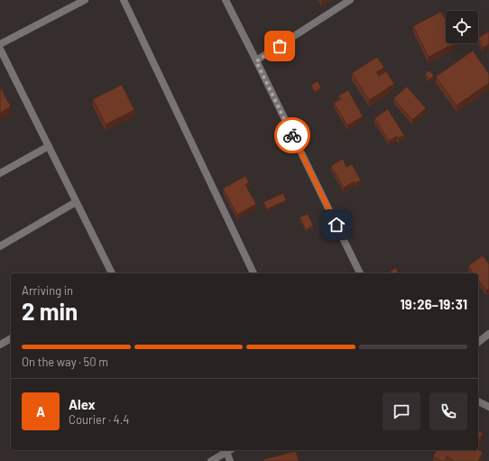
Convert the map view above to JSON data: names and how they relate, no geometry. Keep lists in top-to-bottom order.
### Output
{
  "page": {
    "heading": ["2 min", "Arriving in", "19:26–19:31"],
    "panel": ["Alex", "Courier · 4.4"],
    "bar": "On the way · 50 m",
    "round": "A"
  }
}
